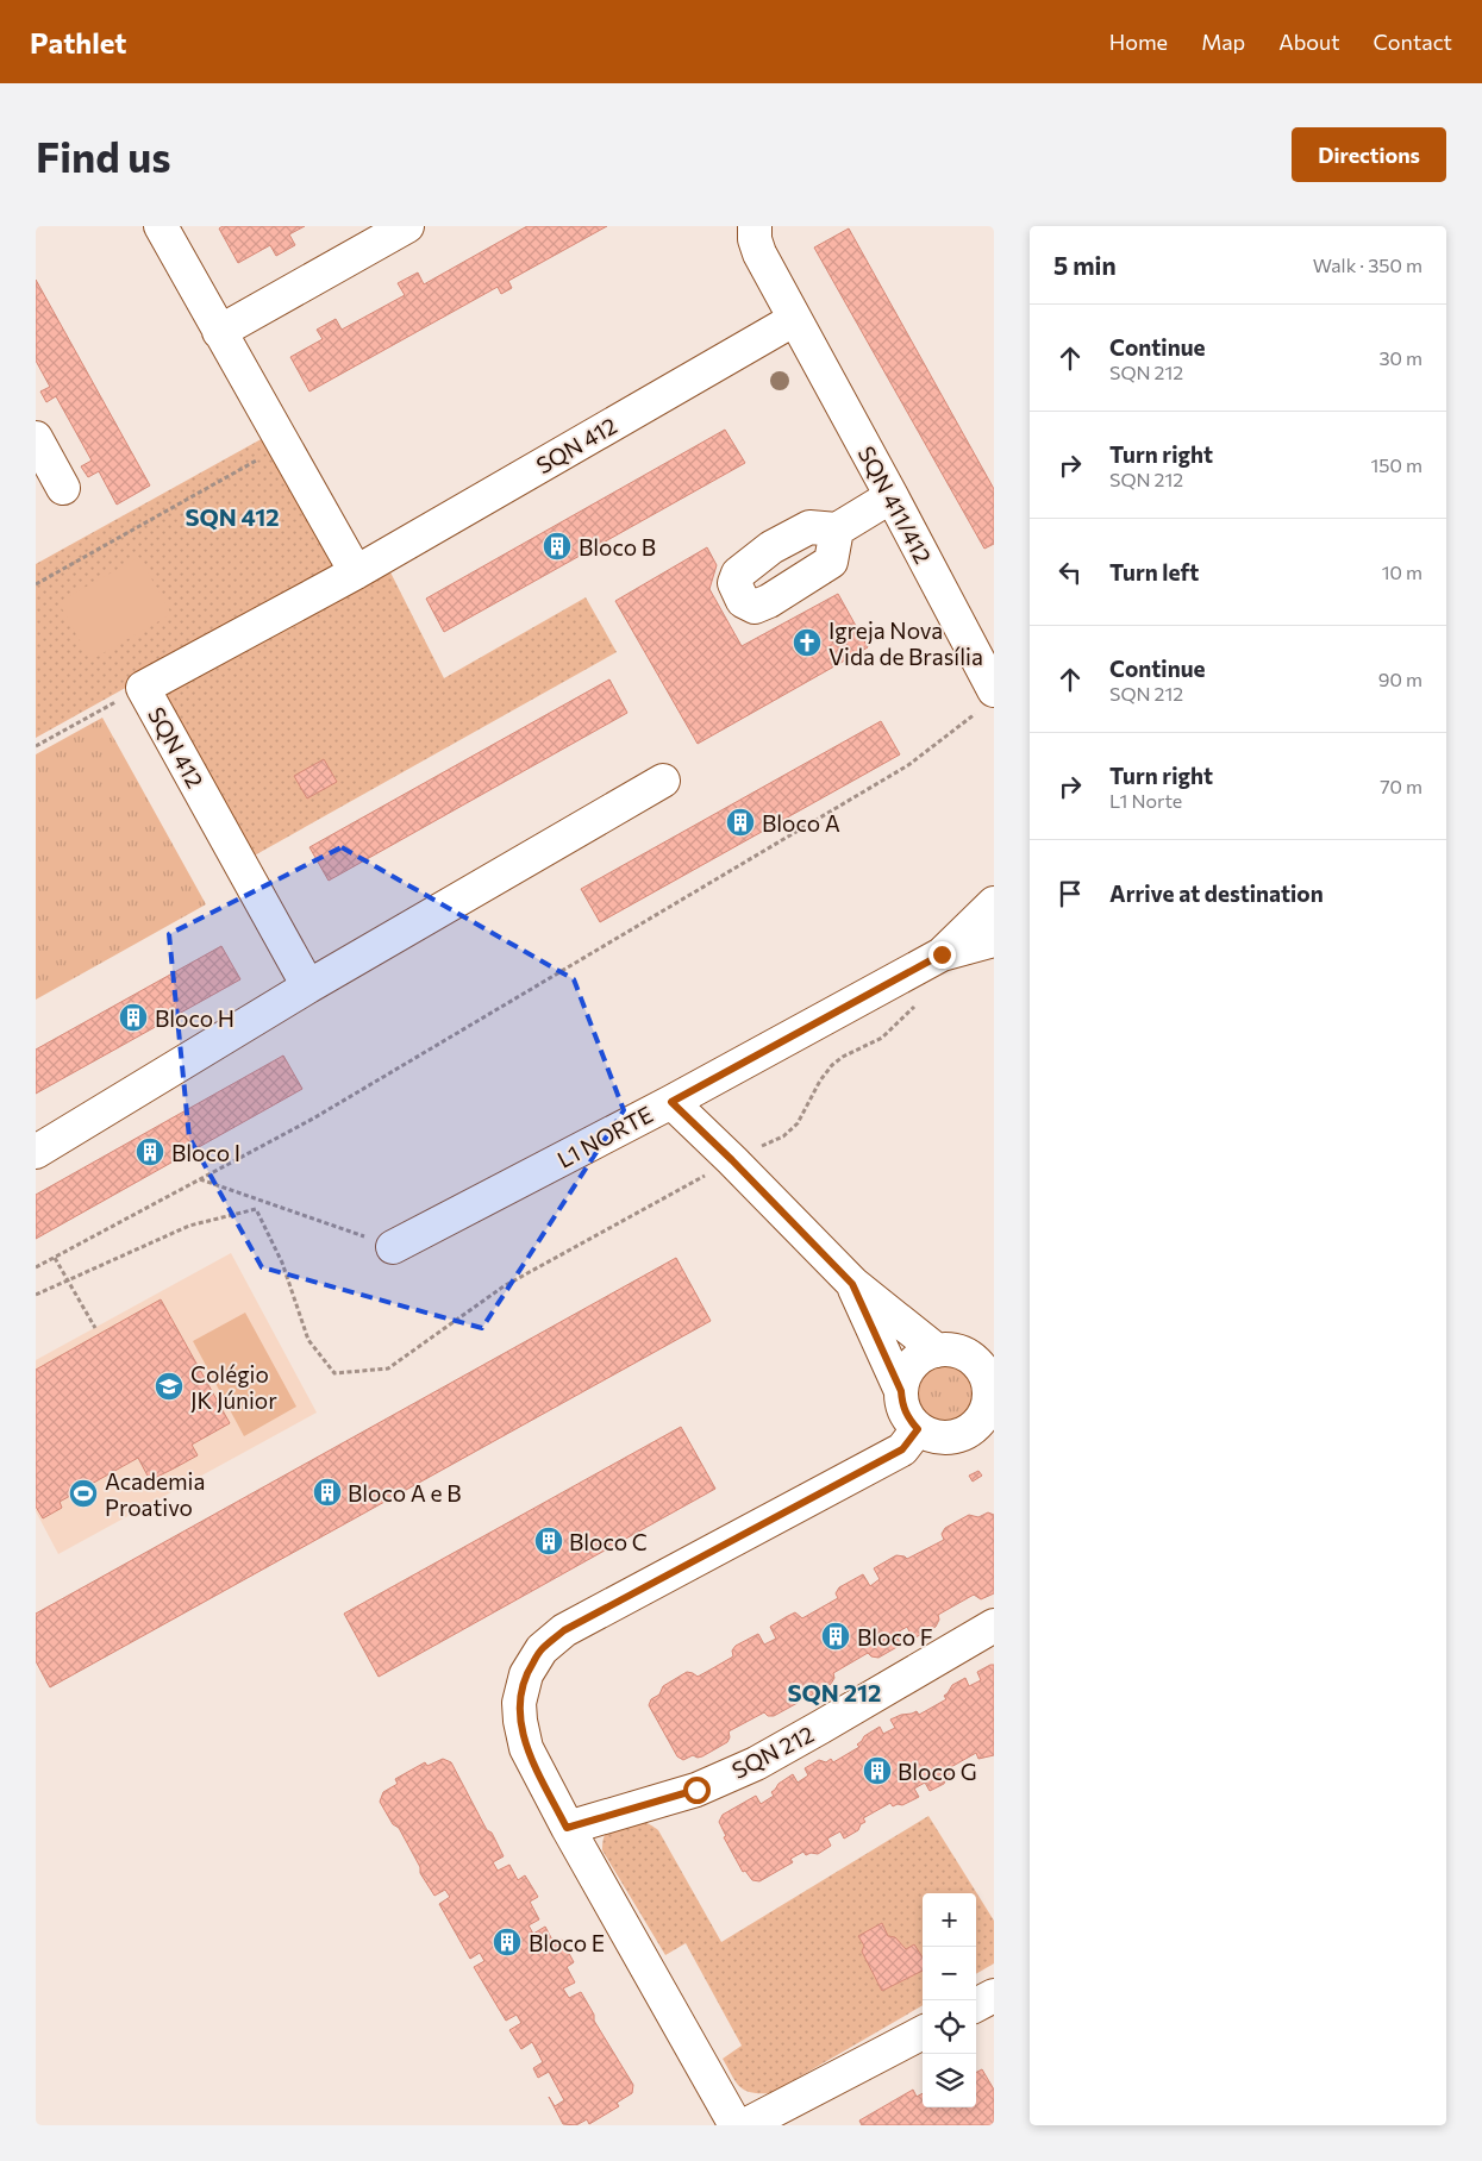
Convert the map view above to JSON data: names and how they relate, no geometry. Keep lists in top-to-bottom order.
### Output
{
  "streets": {
    "street": [
      "SQN 412",
      "SQN 411/412",
      "L1 NORTE",
      "SQN 212"
    ]
  },
  "crossings": [
    ["SQN 412", "SQN 411/412"]
  ],
  "districts": ["SQN 412", "SQN 212"],
  "places": {
    "building": [
      "Bloco B",
      "Bloco A",
      "Bloco H",
      "Bloco I",
      "Bloco A e B",
      "Bloco C",
      "Bloco F",
      "Bloco G",
      "Bloco E"
    ],
    "church": ["Igreja Nova Vida de Brasília"],
    "school or university": ["Colégio JK Júnior"],
    "sports": ["Academia Proativo"]
  },
  "page": {
    "header": "Pathlet",
    "nav": [
      "Home",
      "Map",
      "About",
      "Contact"
    ],
    "buttons": "Directions",
    "title": "Find us",
    "heading": ["5 min", "Walk · 350 m"],
    "list": [
      ["Continue", "SQN 212", "30 m"],
      ["Turn right", "SQN 212", "150 m"],
      ["Turn left", "10 m"],
      ["Continue", "SQN 212", "90 m"],
      ["Turn right", "L1 Norte", "70 m"],
      "Arrive at destination"
    ],
    "map_buttons": ["+", "−"]
  }
}
